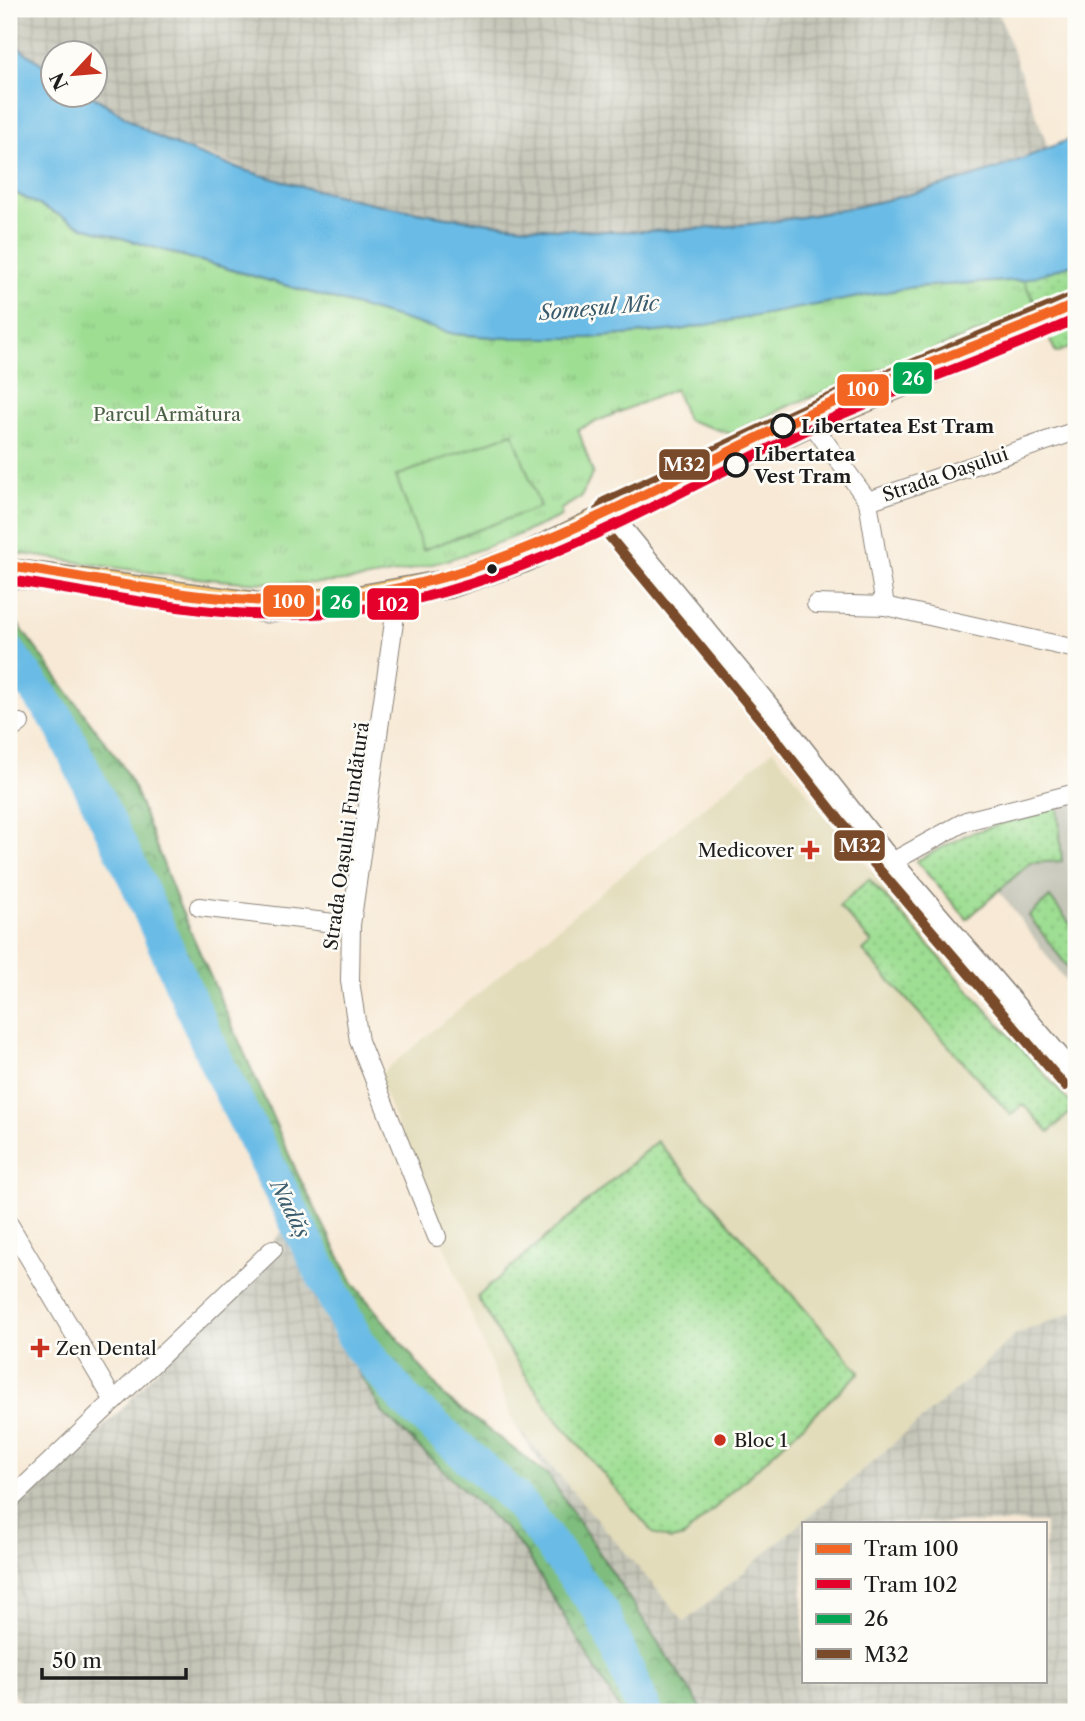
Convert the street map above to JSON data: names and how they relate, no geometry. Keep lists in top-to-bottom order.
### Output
{
  "streets": {
    "street": ["Strada Oașului", "Strada Oașului Fundătură"]
  },
  "water": ["Someșul Mic", "Nadăș"],
  "parks": ["Parcul Armătura"],
  "places": {
    "other": ["Libertatea Est Tram", "Libertatea Vest Tram", "Bloc 1"],
    "health": ["Medicover", "Zen Dental"]
  },
  "lines": [
    "transit line M32",
    "tram line 100",
    "transit line 26",
    "tram line 102"
  ],
  "legend": [
    "Tram 100",
    "Tram 102",
    "26",
    "M32"
  ],
  "scale_bar": "50 m",
  "north": "bottom left"
}
